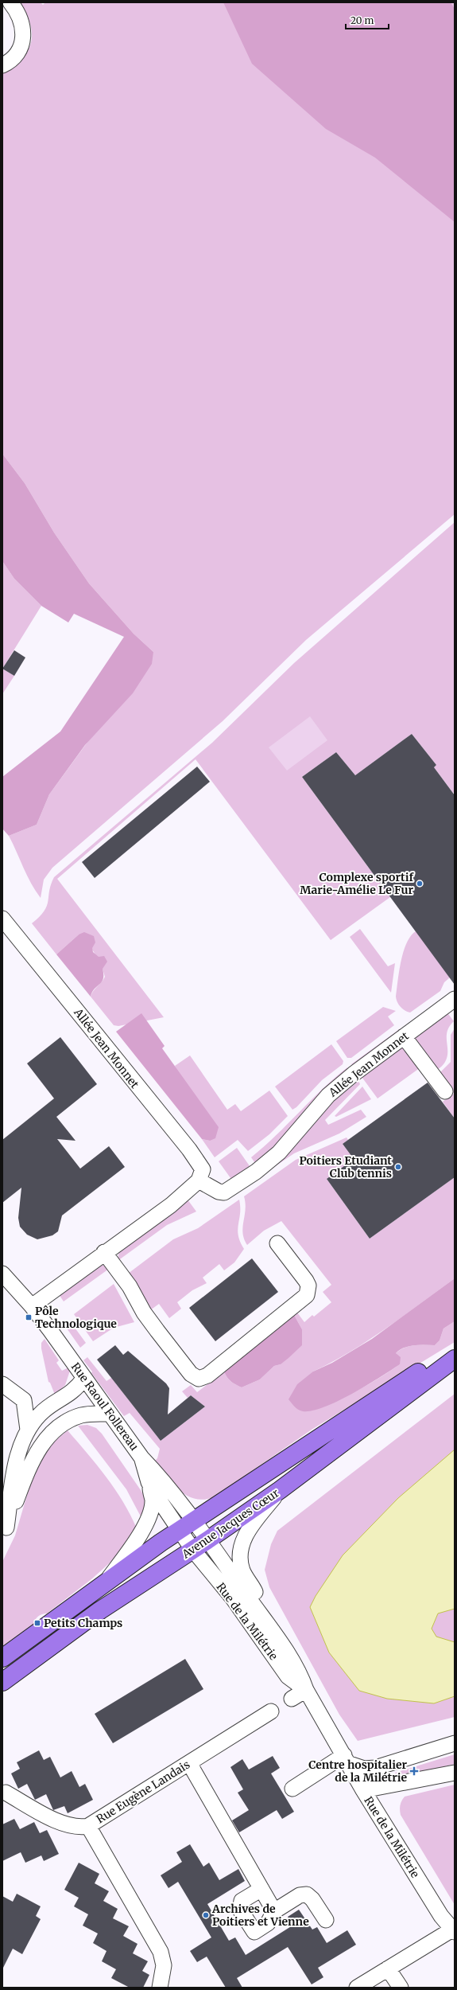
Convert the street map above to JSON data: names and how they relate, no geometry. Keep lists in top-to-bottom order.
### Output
{
  "streets": {
    "main road": ["Avenue Jacques Cœur"],
    "street": [
      "Allée Jean Monnet",
      "Rue Raoul Follereau",
      "Rue de la Milétrie",
      "Rue Eugène Landais"
    ]
  },
  "crossings": [
    ["Rue Raoul Follereau", "Avenue Jacques Cœur"],
    ["Rue Raoul Follereau", "Rue de la Milétrie"],
    ["Avenue Jacques Cœur", "Rue de la Milétrie"]
  ],
  "places": {
    "other": ["Complexe sportif Marie-Amélie Le Fur", "Poitiers Etudiant Club tennis", "Archives de Poitiers et Vienne"],
    "transit": ["Pôle Technologique", "Petits Champs"],
    "health": ["Centre hospitalier de la Milétrie"]
  },
  "scale_bar": "20 m"
}
